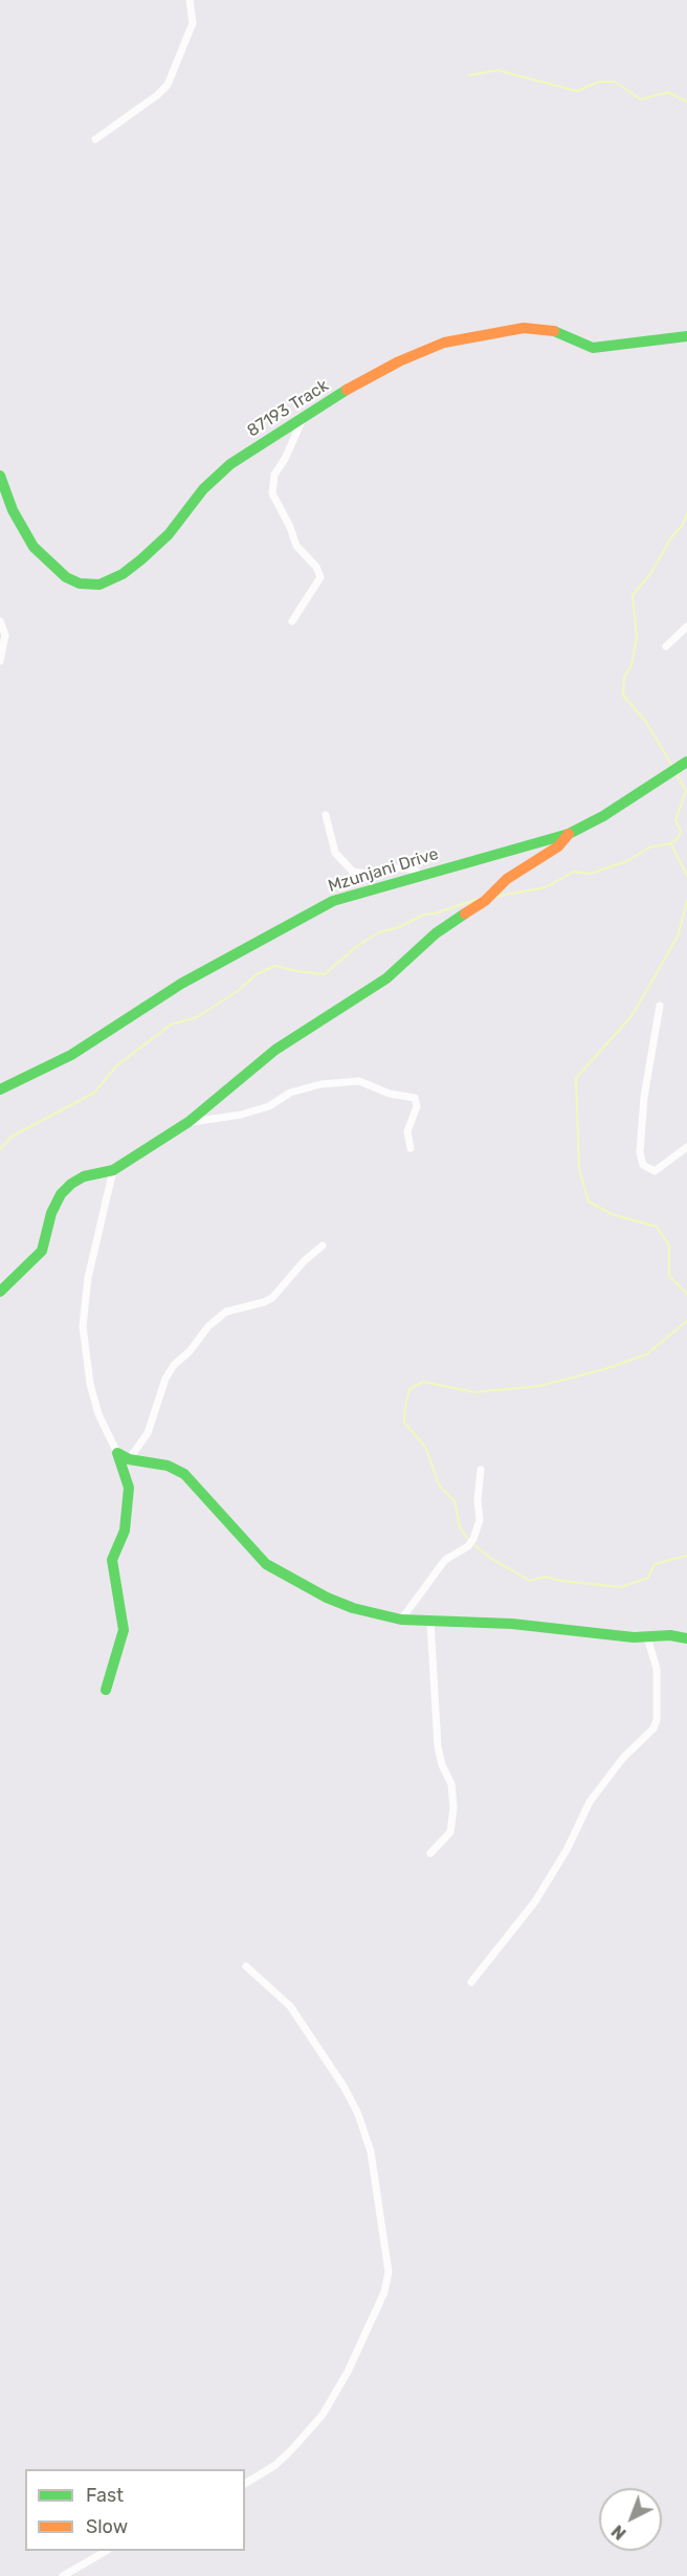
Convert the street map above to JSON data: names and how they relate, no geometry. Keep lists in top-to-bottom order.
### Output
{
  "streets": {
    "street": ["87193 Track", "Mzunjani Drive"]
  },
  "legend": ["Fast", "Slow"],
  "north": "bottom left"
}
